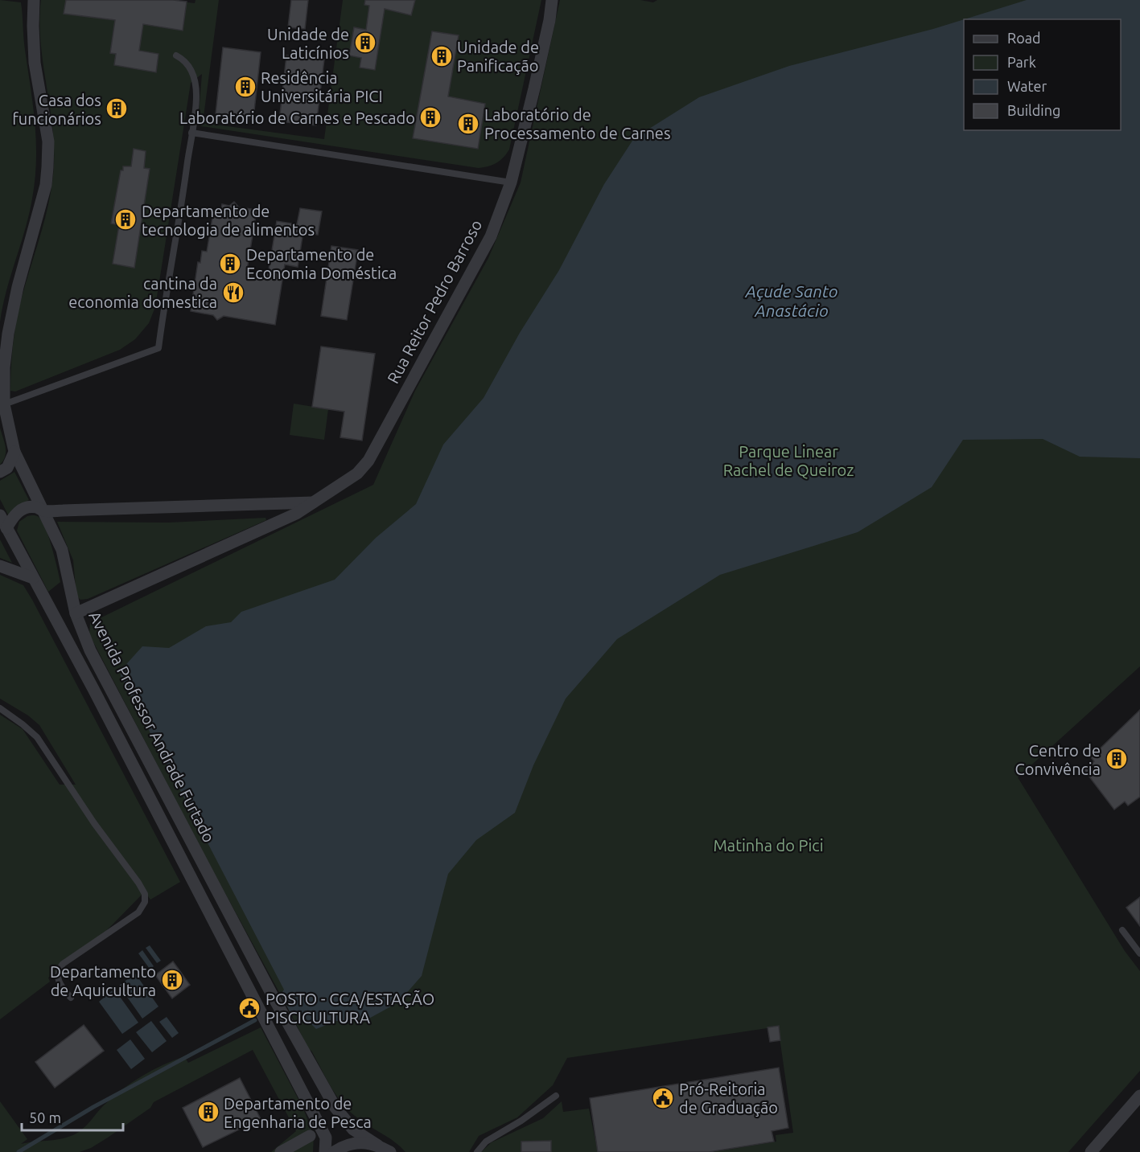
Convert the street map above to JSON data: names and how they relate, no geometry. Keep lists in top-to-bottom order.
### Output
{
  "streets": {
    "street": ["Rua Reitor Pedro Barroso", "Avenida Professor Andrade Furtado"]
  },
  "crossings": [
    ["Rua Reitor Pedro Barroso", "Avenida Professor Andrade Furtado"]
  ],
  "water": ["Açude Santo Anastácio"],
  "parks": ["Parque Linear Rachel de Queiroz", "Matinha do Pici"],
  "places": {
    "building": [
      "Unidade de Laticínios",
      "Unidade de Panificação",
      "Residência Universitária PICI",
      "Casa dos funcionários",
      "Laboratório de Carnes e Pescado",
      "Laboratório de Processamento de Carnes",
      "Departamento de tecnologia de alimentos",
      "Departamento de Economia Doméstica",
      "Centro de Convivência",
      "Departamento de Aquicultura",
      "Departamento de Engenharia de Pesca"
    ],
    "restaurant": ["cantina da economia domestica"],
    "public building": ["POSTO - CCA/ESTAÇÃO PISCICULTURA", "Pró-Reitoria de Graduação"]
  },
  "legend": [
    "Road",
    "Park",
    "Water",
    "Building"
  ],
  "scale_bar": "50 m"
}
